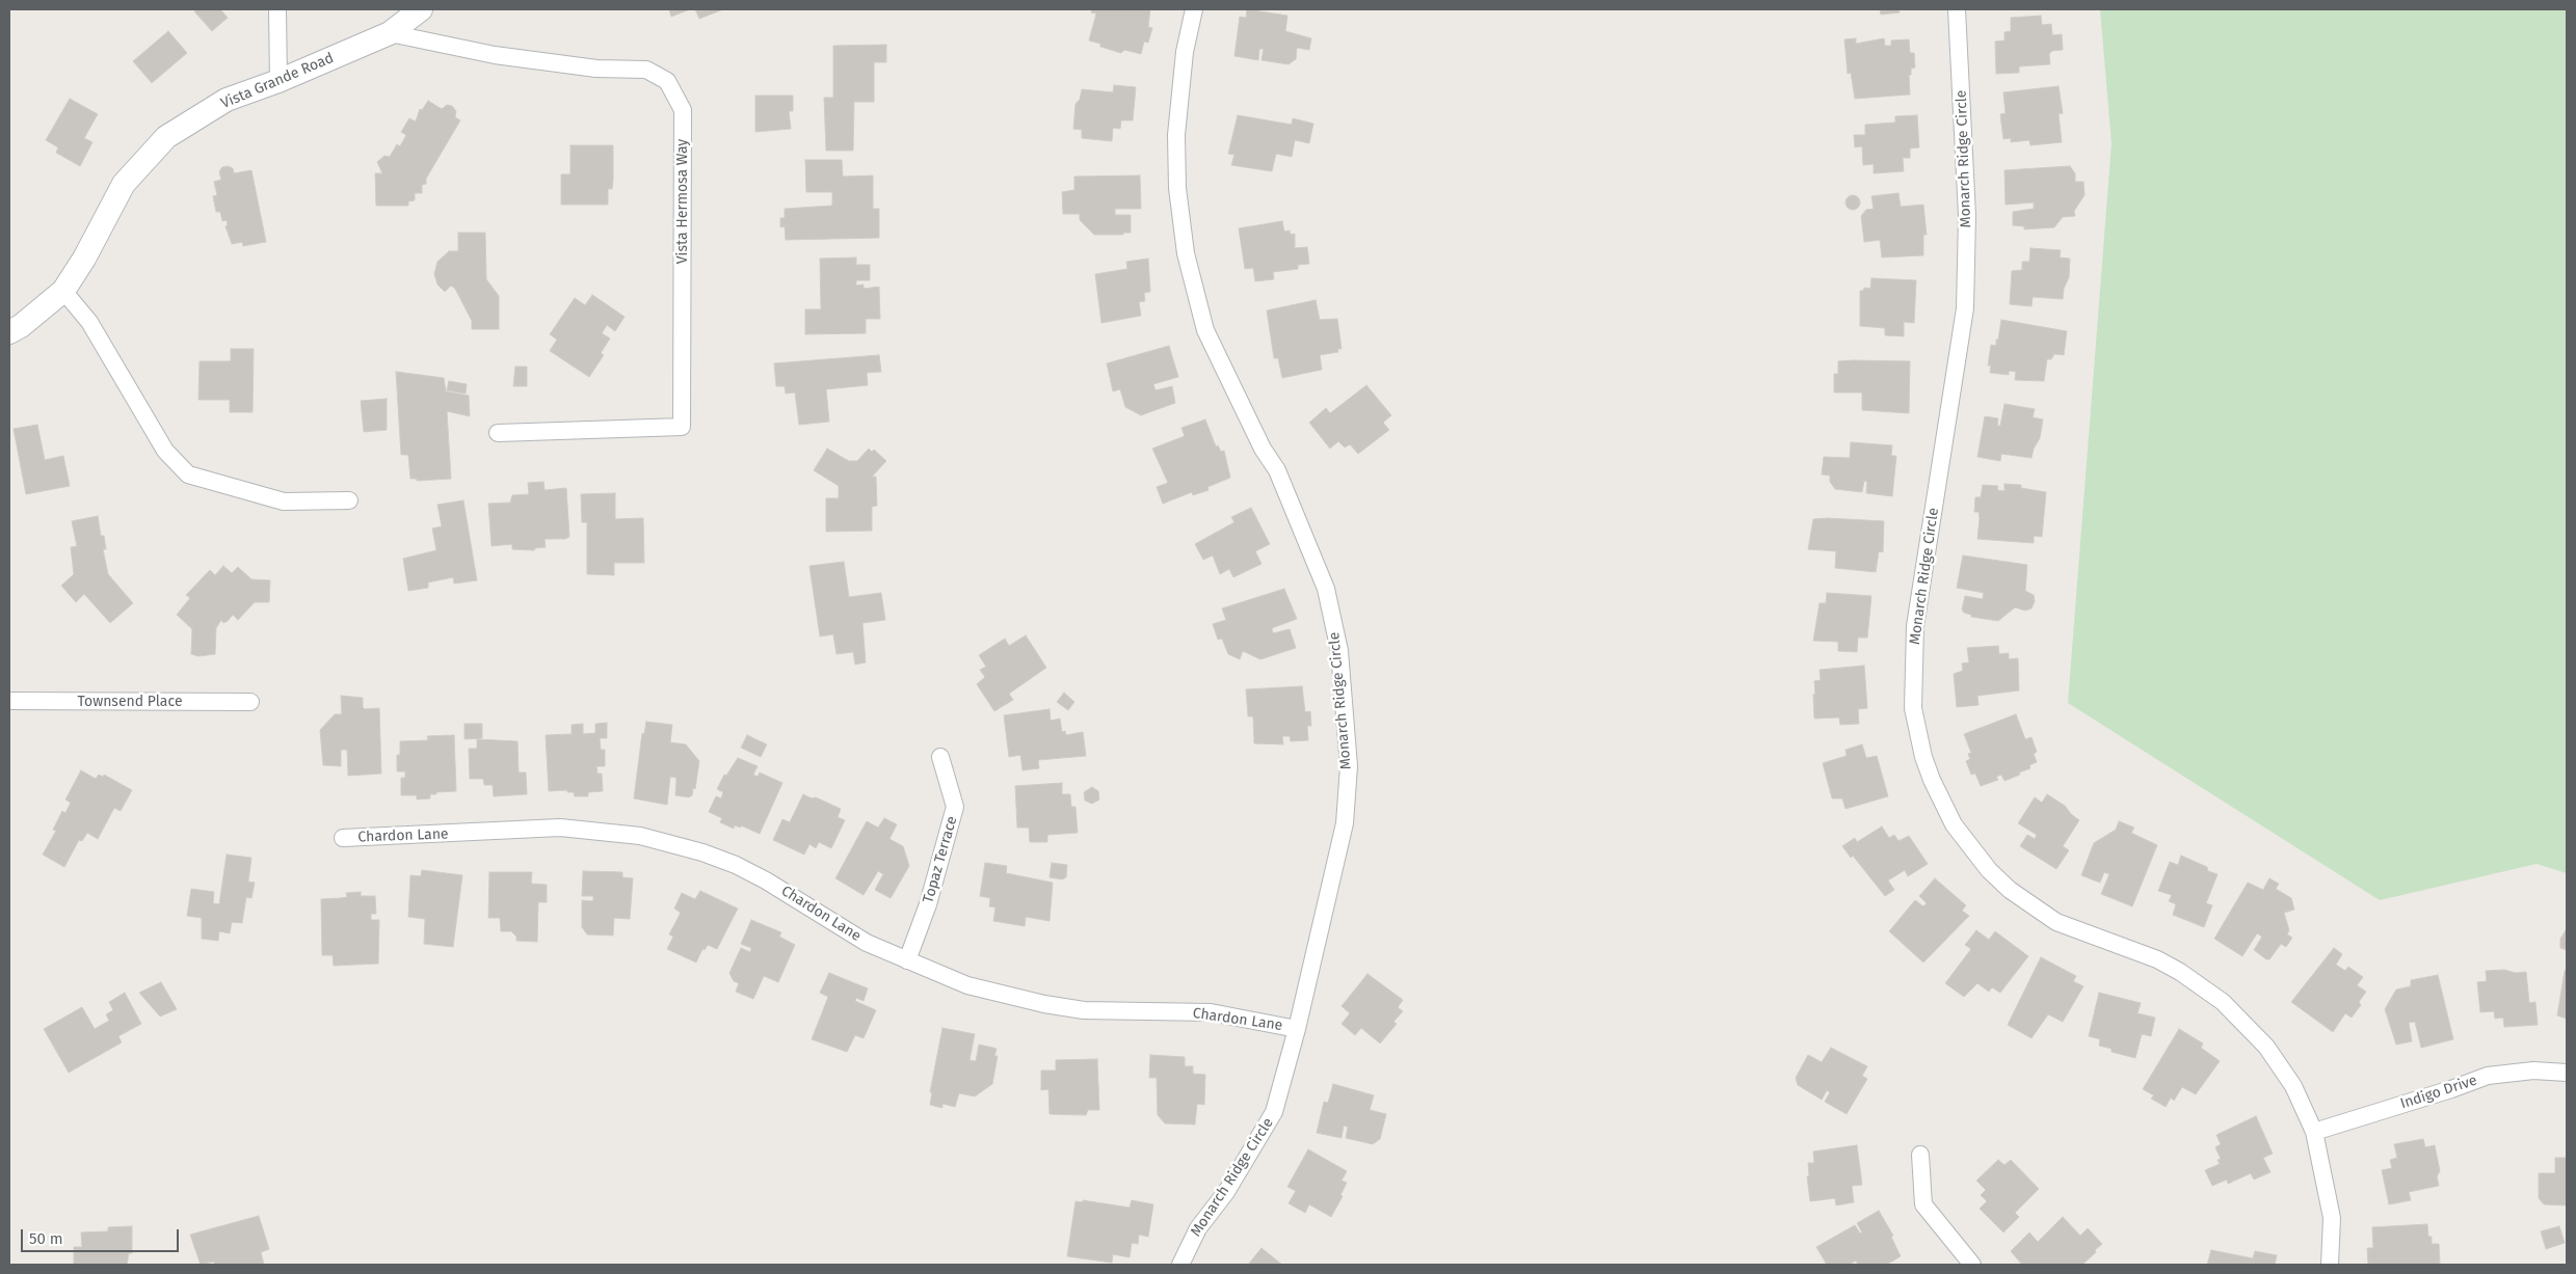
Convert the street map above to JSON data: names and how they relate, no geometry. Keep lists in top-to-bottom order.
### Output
{
  "streets": {
    "street": [
      "Vista Grande Road",
      "Monarch Ridge Circle",
      "Vista Hermosa Way",
      "Townsend Place",
      "Chardon Lane",
      "Topaz Terrace",
      "Indigo Drive"
    ]
  },
  "crossings": [
    ["Vista Grande Road", "Vista Hermosa Way"],
    ["Monarch Ridge Circle", "Chardon Lane"],
    ["Monarch Ridge Circle", "Indigo Drive"],
    ["Chardon Lane", "Topaz Terrace"]
  ],
  "scale_bar": "50 m"
}
